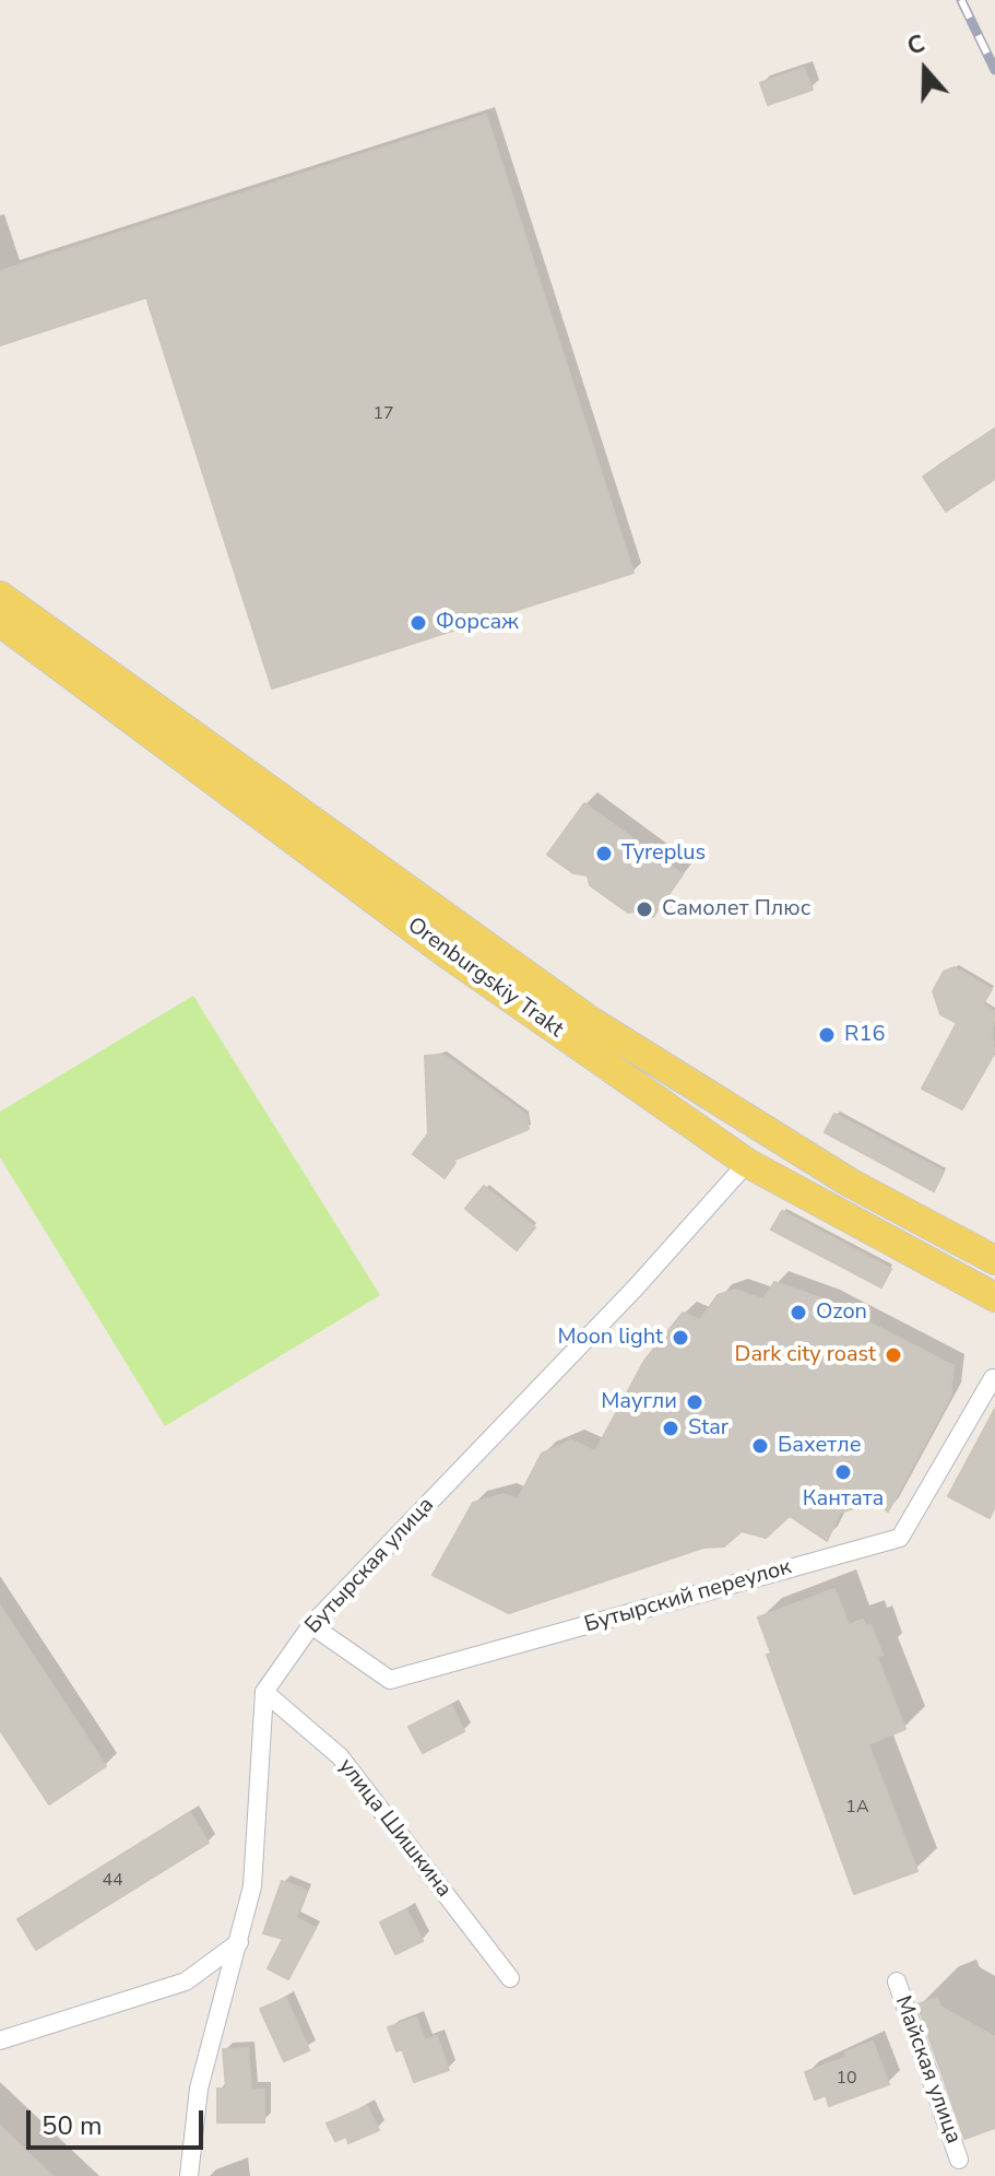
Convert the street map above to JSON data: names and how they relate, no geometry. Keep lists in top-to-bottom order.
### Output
{
  "streets": {
    "main road": ["Orenburgskiy Trakt"],
    "street": [
      "Бутырская улица",
      "Бутырский переулок",
      "улица Шишкина",
      "Майская улица"
    ]
  },
  "crossings": [
    ["Orenburgskiy Trakt", "Бутырская улица"],
    ["Бутырская улица", "Бутырский переулок"],
    ["Бутырская улица", "улица Шишкина"]
  ],
  "places": [
    "Форсаж",
    "Tyreplus",
    "Самолет Плюс",
    "R16",
    "Ozon",
    "Moon light",
    "Dark city roast",
    "Маугли",
    "Star",
    "Бахетле",
    "Кантата"
  ],
  "house_numbers": [
    "17",
    "1А",
    "44",
    "10"
  ],
  "scale_bar": "50 m",
  "north": "top"
}
